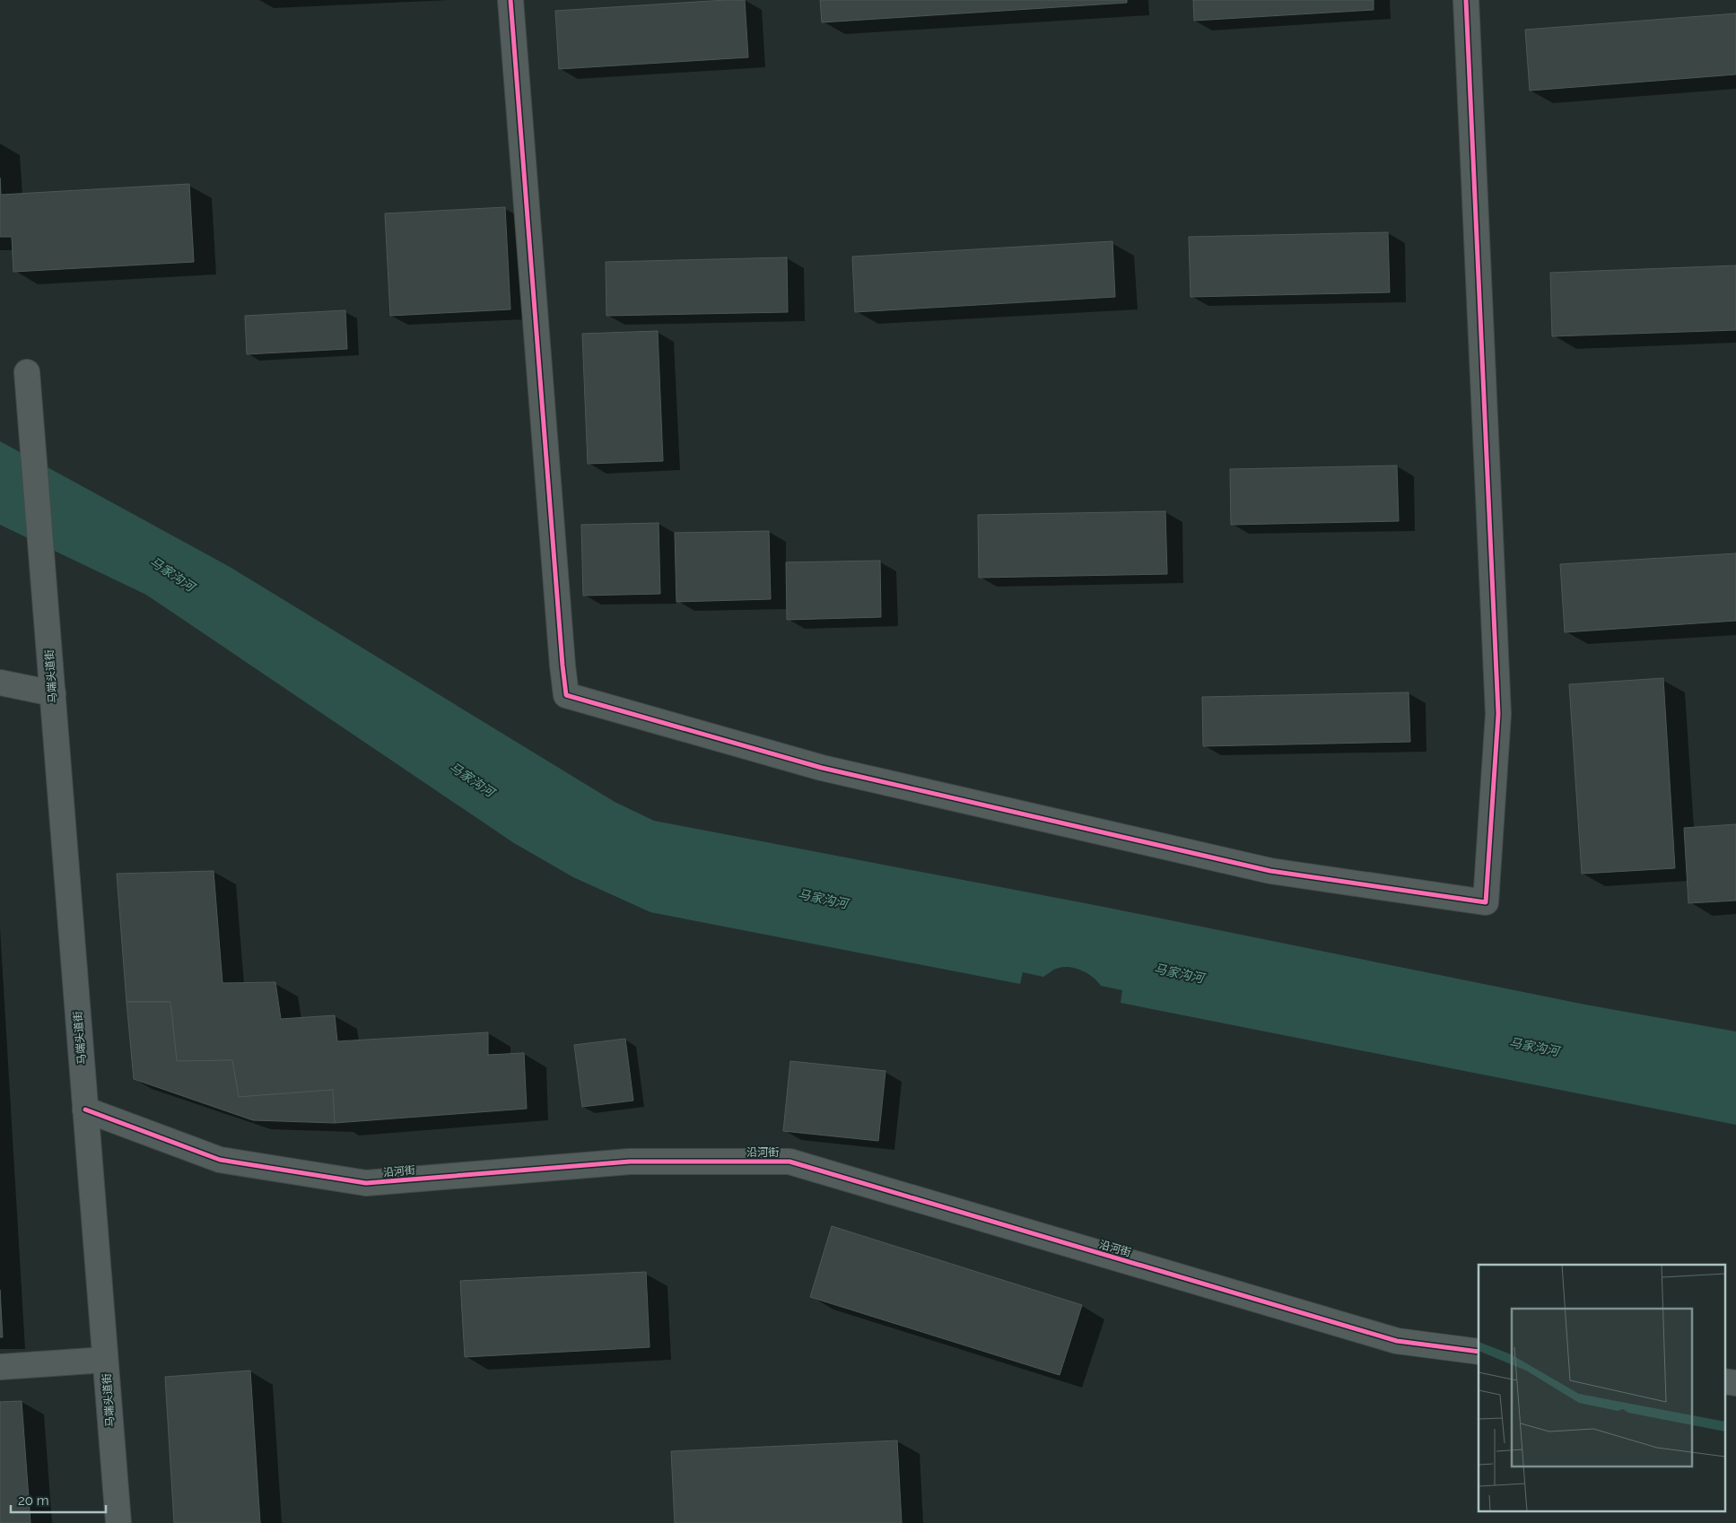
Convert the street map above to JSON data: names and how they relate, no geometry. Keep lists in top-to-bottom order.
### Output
{
  "streets": {
    "street": ["马端头道街", "沿河街"]
  },
  "crossings": [
    ["马端头道街", "沿河街"]
  ],
  "water": ["马家沟河"],
  "scale_bar": "20 m"
}
